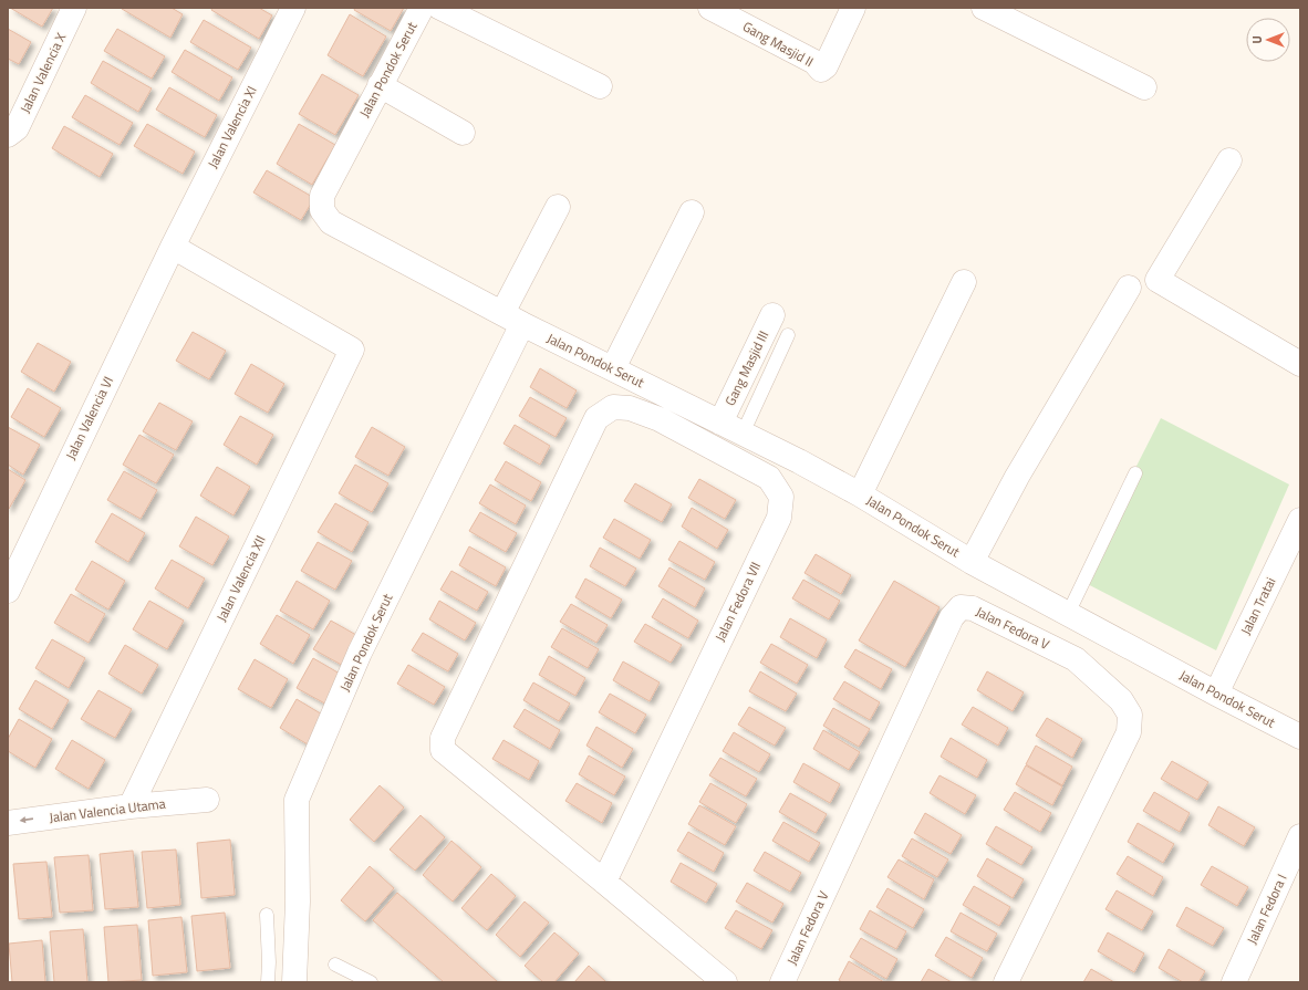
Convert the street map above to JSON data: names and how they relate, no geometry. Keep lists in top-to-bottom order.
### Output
{
  "streets": {
    "street": [
      "Gang Masjid II",
      "Jalan Pondok Serut",
      "Jalan Valencia X",
      "Jalan Valencia XI",
      "Gang Masjid III",
      "Jalan Valencia VI",
      "Jalan Valencia XII",
      "Jalan Fedora VII",
      "Jalan Tratai",
      "Jalan Fedora V",
      "Jalan Valencia Utama",
      "Jalan Fedora I"
    ]
  },
  "crossings": [
    ["Jalan Pondok Serut", "Gang Masjid III"],
    ["Jalan Pondok Serut", "Jalan Tratai"],
    ["Jalan Valencia XI", "Jalan Valencia VI"],
    ["Jalan Valencia XI", "Jalan Valencia XII"],
    ["Jalan Valencia VI", "Jalan Valencia XII"],
    ["Jalan Valencia XII", "Jalan Valencia Utama"]
  ],
  "one_way": ["Jalan Valencia Utama"],
  "north": "left"
}
